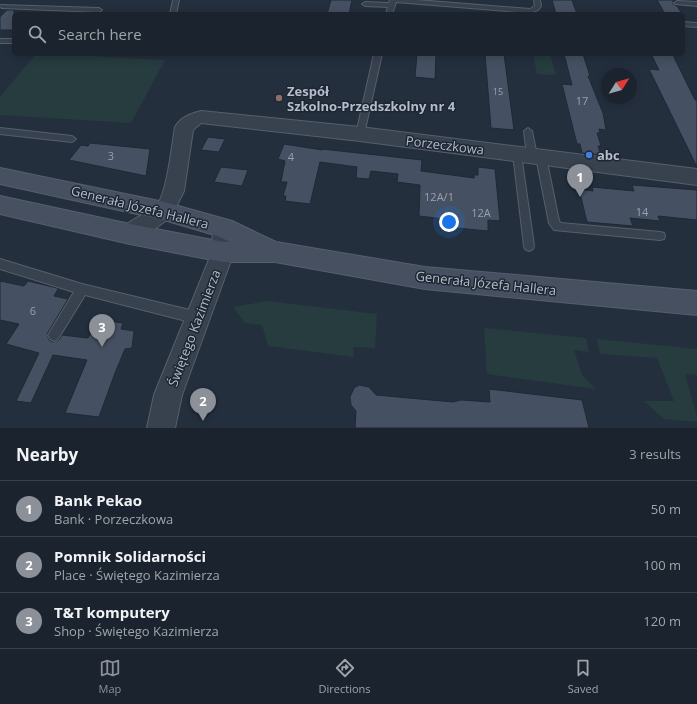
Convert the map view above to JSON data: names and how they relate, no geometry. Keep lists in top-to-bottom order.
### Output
{
  "streets": {
    "main road": ["Generała Józefa Hallera"],
    "street": ["Porzeczkowa", "Świętego Kazimierza"]
  },
  "crossings": [
    ["Porzeczkowa", "Generała Józefa Hallera"],
    ["Generała Józefa Hallera", "Świętego Kazimierza"]
  ],
  "places": ["Zespół Szkolno-Przedszkolny nr 4", "abc"],
  "house_numbers": [
    "15",
    "17",
    "3",
    "4",
    "12A/1",
    "14",
    "12A",
    "6"
  ],
  "north": "top right",
  "page": {
    "search": "Search here",
    "pins": ["1", "3", "2"],
    "heading": ["Nearby", "3 results"],
    "list": [
      {
        "mark": "1",
        "name": "Bank Pekao",
        "note": "Bank · Porzeczkowa",
        "value": "50 m"
      },
      {
        "mark": "2",
        "name": "Pomnik Solidarności",
        "note": "Place · Świętego Kazimierza",
        "value": "100 m"
      },
      {
        "mark": "3",
        "name": "T&T komputery",
        "note": "Shop · Świętego Kazimierza",
        "value": "120 m"
      }
    ],
    "nav": ["Map", "Directions", "Saved"]
  }
}
